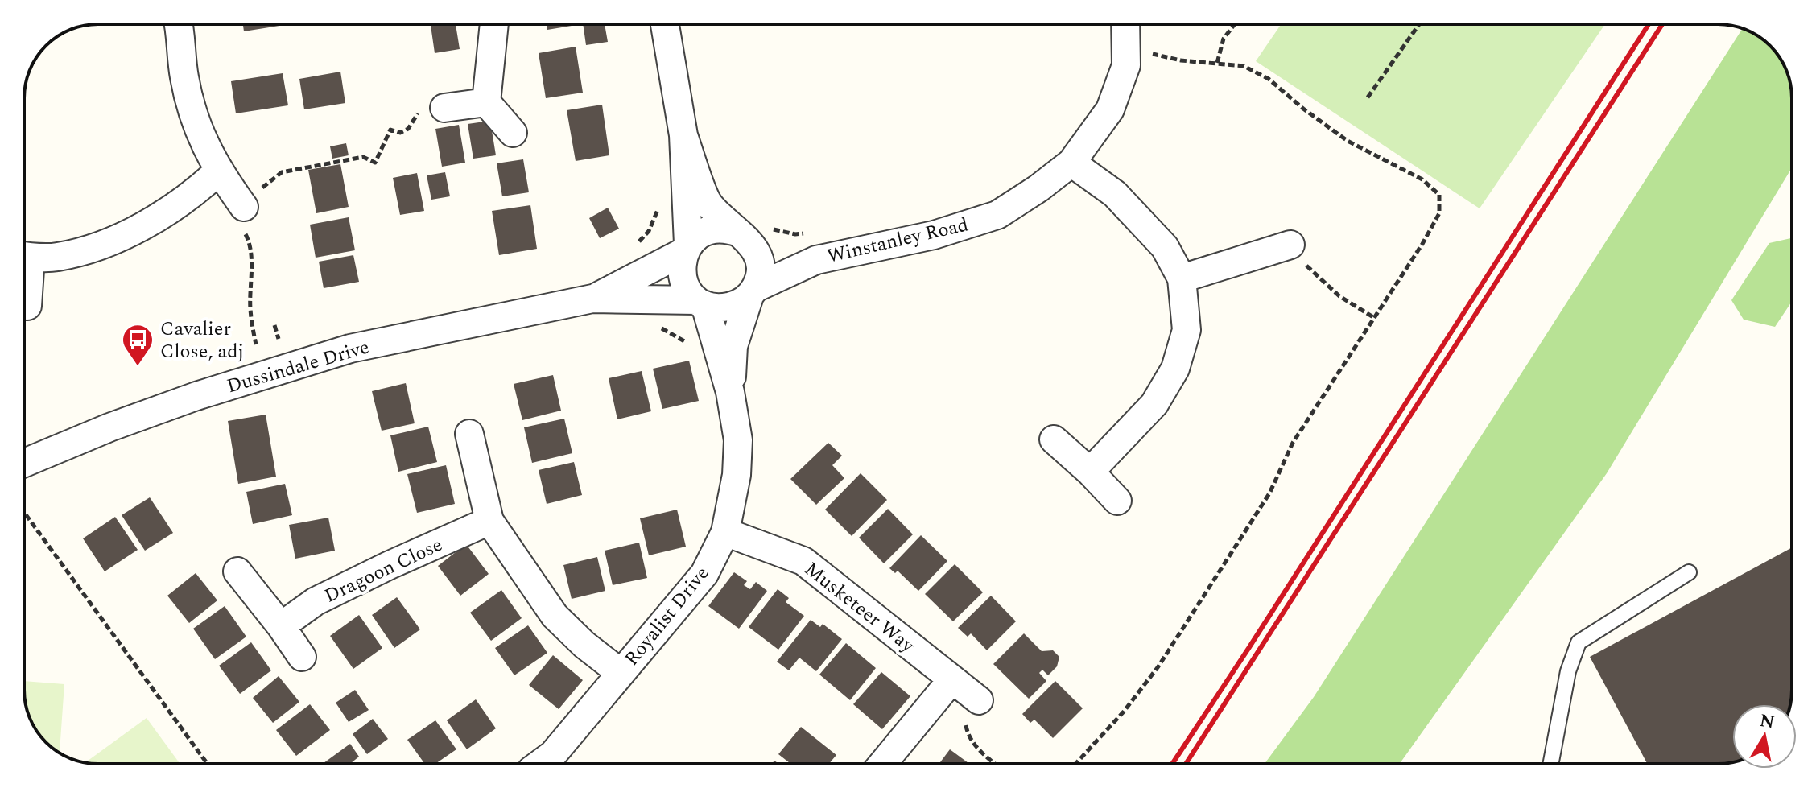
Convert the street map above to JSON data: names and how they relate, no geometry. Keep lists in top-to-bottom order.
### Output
{
  "streets": {
    "street": [
      "Winstanley Road",
      "Dussindale Drive",
      "Dragoon Close",
      "Musketeer Way",
      "Royalist Drive"
    ]
  },
  "crossings": [
    ["Winstanley Road", "Dussindale Drive"],
    ["Winstanley Road", "Royalist Drive"],
    ["Dussindale Drive", "Royalist Drive"],
    ["Musketeer Way", "Royalist Drive"]
  ],
  "places": {
    "bus stop": ["Cavalier Close, adj"]
  },
  "north": "top"
}
